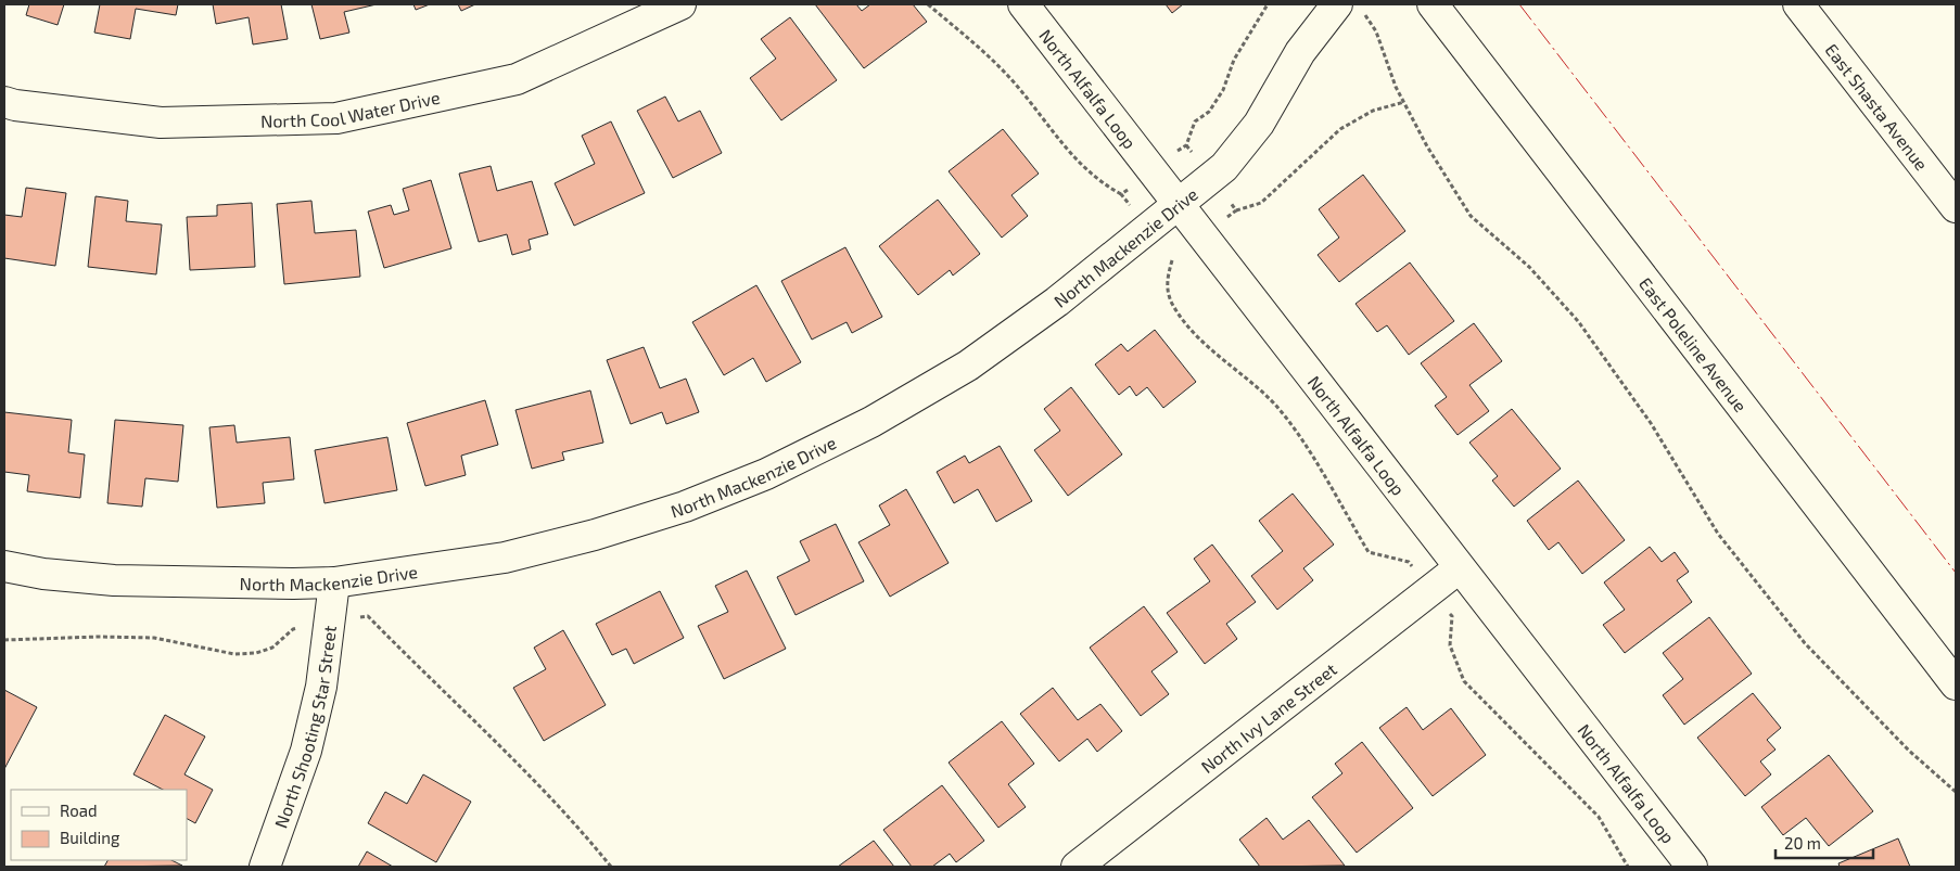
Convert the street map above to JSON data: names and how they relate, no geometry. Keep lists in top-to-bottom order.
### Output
{
  "streets": {
    "street": [
      "North Alfalfa Loop",
      "East Shasta Avenue",
      "North Cool Water Drive",
      "North Mackenzie Drive",
      "East Poleline Avenue",
      "North Ivy Lane Street",
      "North Shooting Star Street"
    ]
  },
  "crossings": [
    ["North Alfalfa Loop", "North Mackenzie Drive"],
    ["North Alfalfa Loop", "North Ivy Lane Street"],
    ["North Mackenzie Drive", "North Shooting Star Street"]
  ],
  "legend": ["Road", "Building"],
  "scale_bar": "20 m"
}
